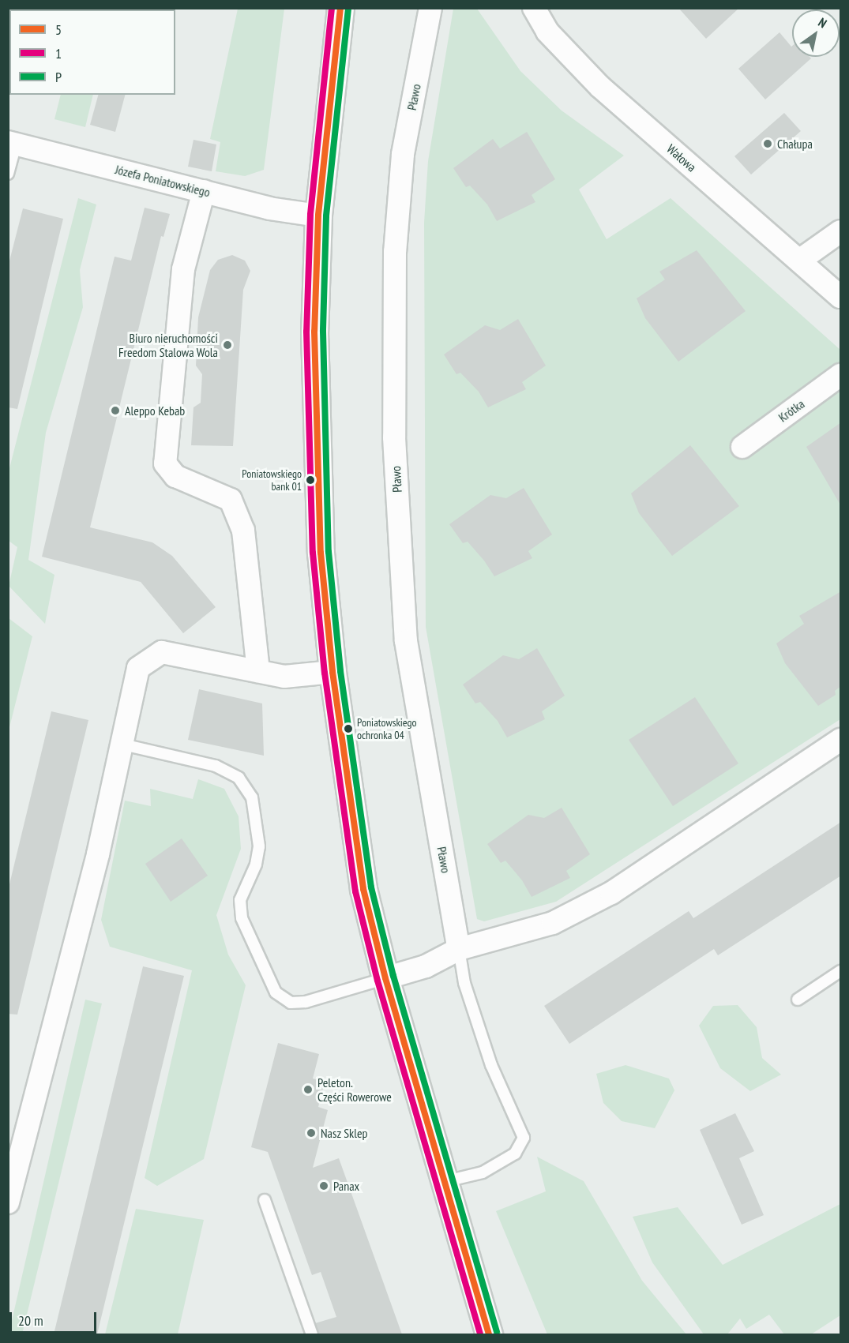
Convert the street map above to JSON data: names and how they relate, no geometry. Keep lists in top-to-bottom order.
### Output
{
  "streets": {
    "street": [
      "Pławo",
      "Wałowa",
      "Józefa Poniatowskiego",
      "Krótka"
    ]
  },
  "places": [
    "Chałupa",
    "Biuro nieruchomości Freedom Stalowa Wola",
    "Aleppo Kebab",
    "Poniatowskiego bank 01",
    "Poniatowskiego ochronka 04",
    "Peleton. Części Rowerowe",
    "Nasz Sklep",
    "Panax"
  ],
  "lines": ["transit line 5", "transit line 1", "transit line P"],
  "legend": ["5", "1", "P"],
  "scale_bar": "20 m",
  "north": "top right"
}
